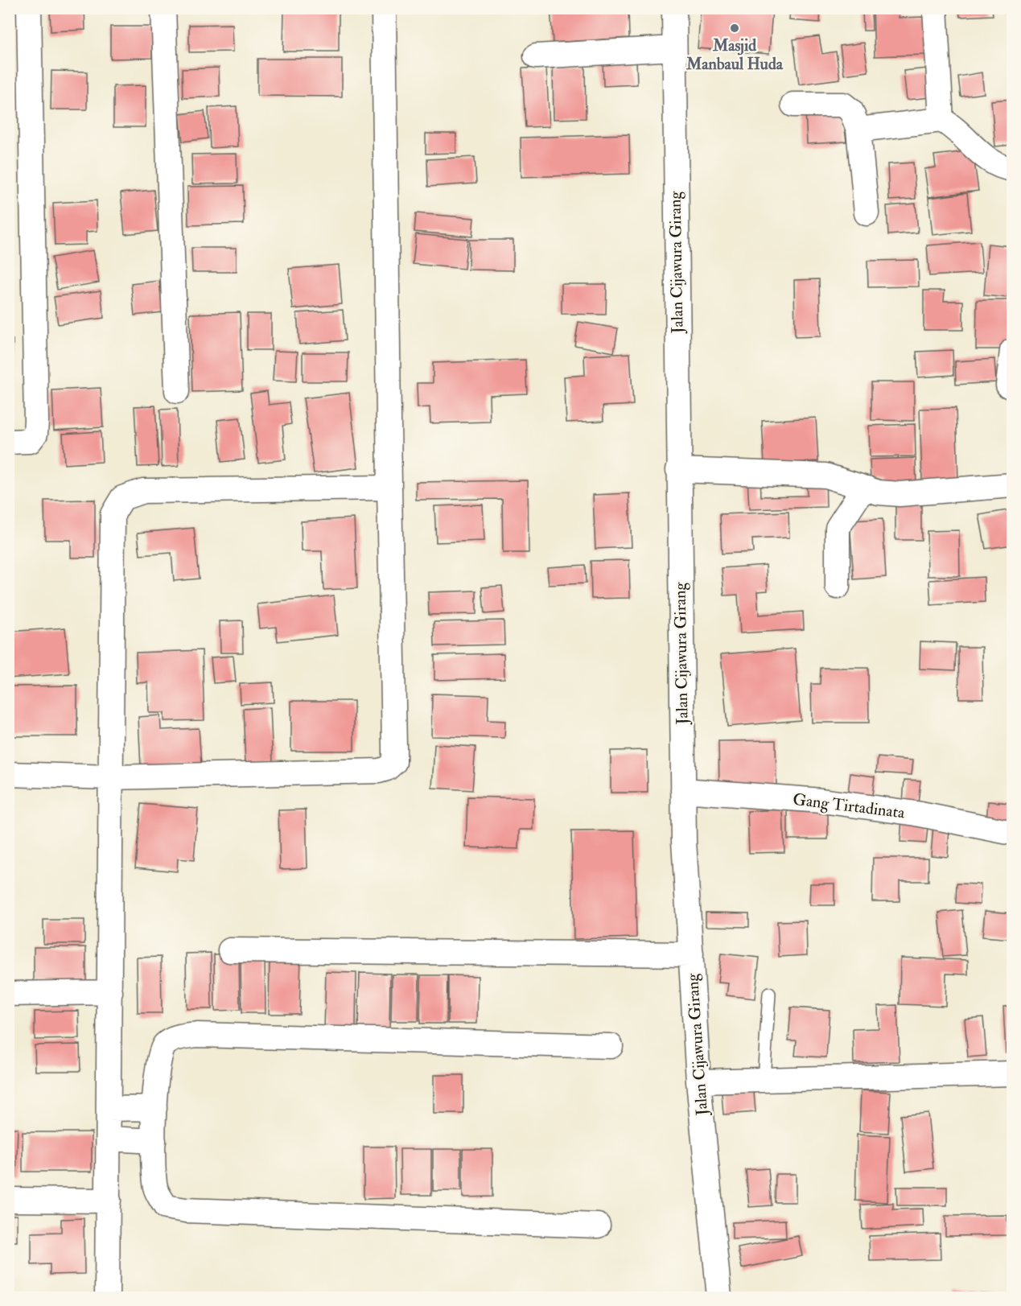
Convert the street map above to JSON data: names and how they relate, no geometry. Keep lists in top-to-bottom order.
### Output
{
  "streets": {
    "street": ["Jalan Cijawura Girang", "Gang Tirtadinata"]
  },
  "crossings": [
    ["Jalan Cijawura Girang", "Gang Tirtadinata"]
  ],
  "places": ["Masjid Manbaul Huda"]
}
